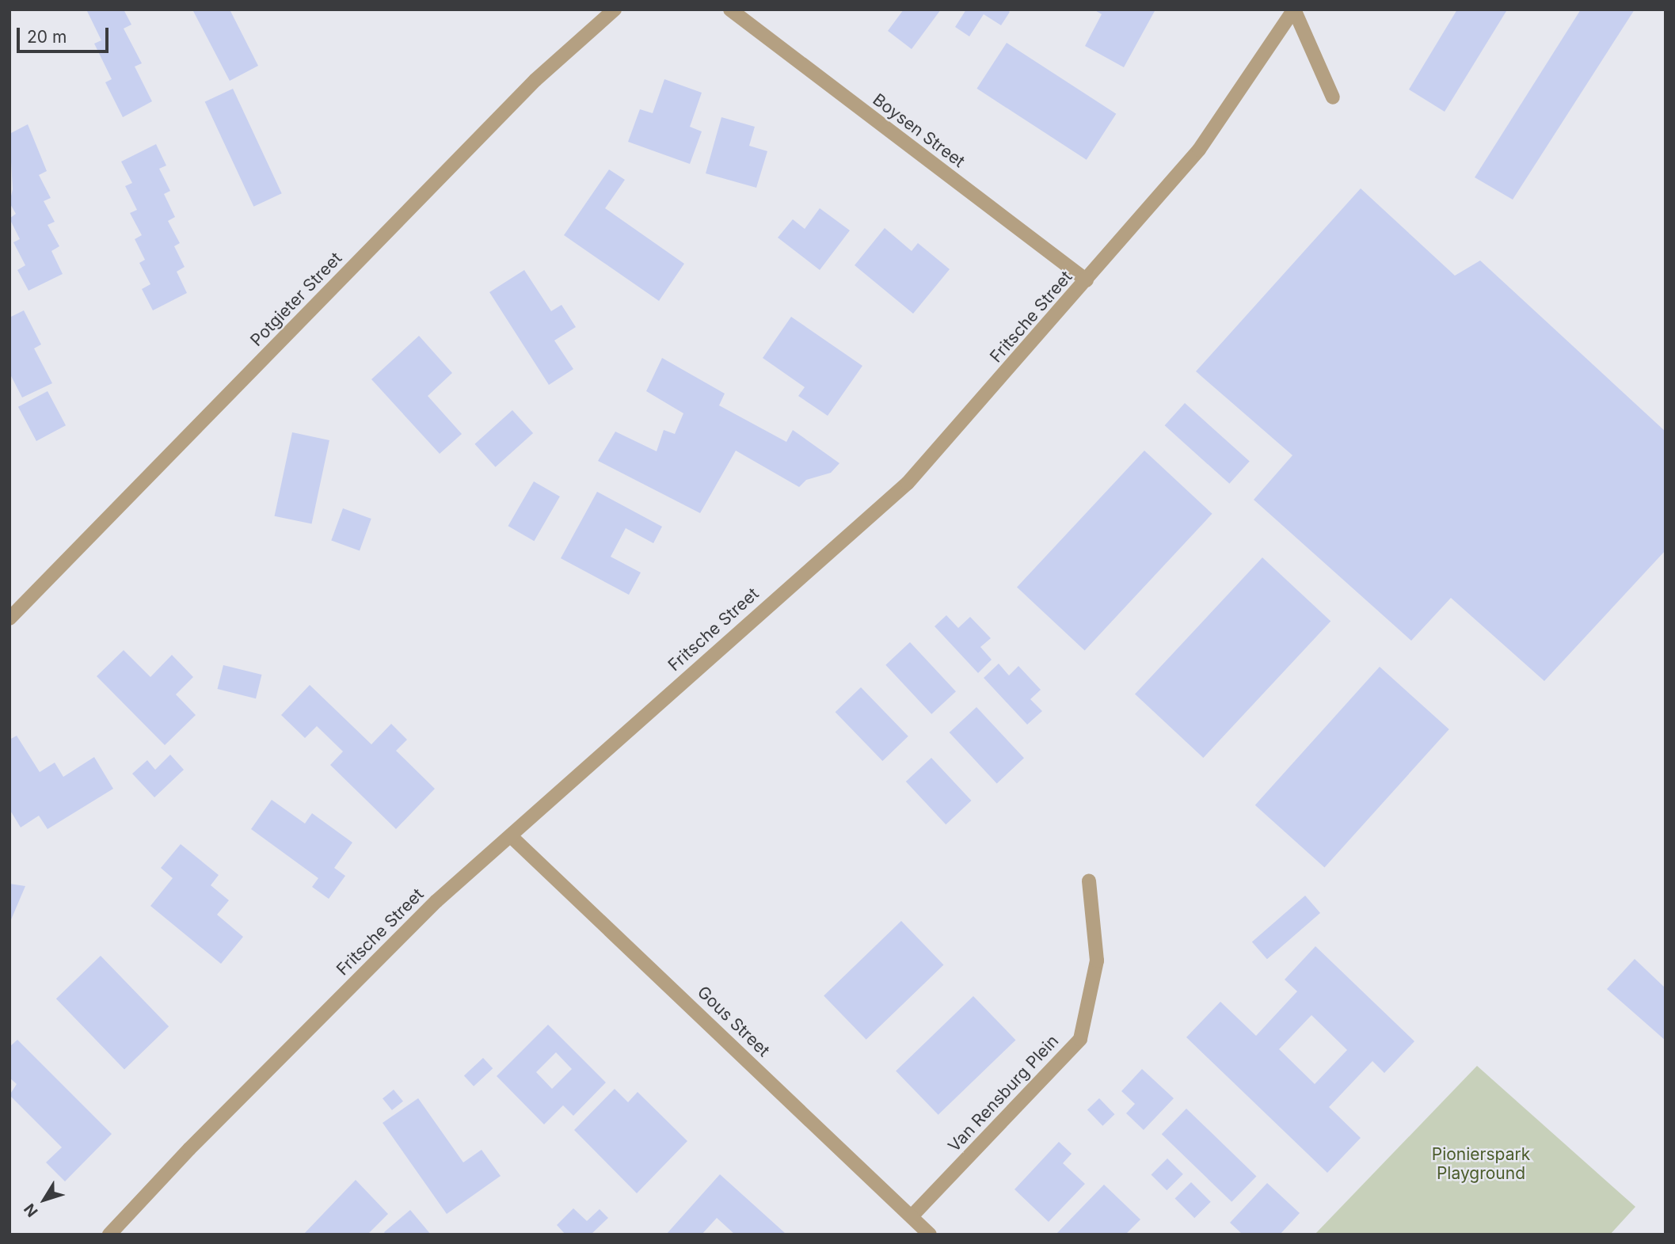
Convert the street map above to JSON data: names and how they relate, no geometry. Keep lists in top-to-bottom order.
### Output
{
  "streets": {
    "street": [
      "Boysen Street",
      "Potgieter Street",
      "Fritsche Street",
      "Gous Street",
      "Van Rensburg Plein"
    ]
  },
  "crossings": [
    ["Boysen Street", "Fritsche Street"],
    ["Fritsche Street", "Gous Street"],
    ["Gous Street", "Van Rensburg Plein"]
  ],
  "parks": ["Pionierspark Playground"],
  "scale_bar": "20 m",
  "north": "bottom left"
}
